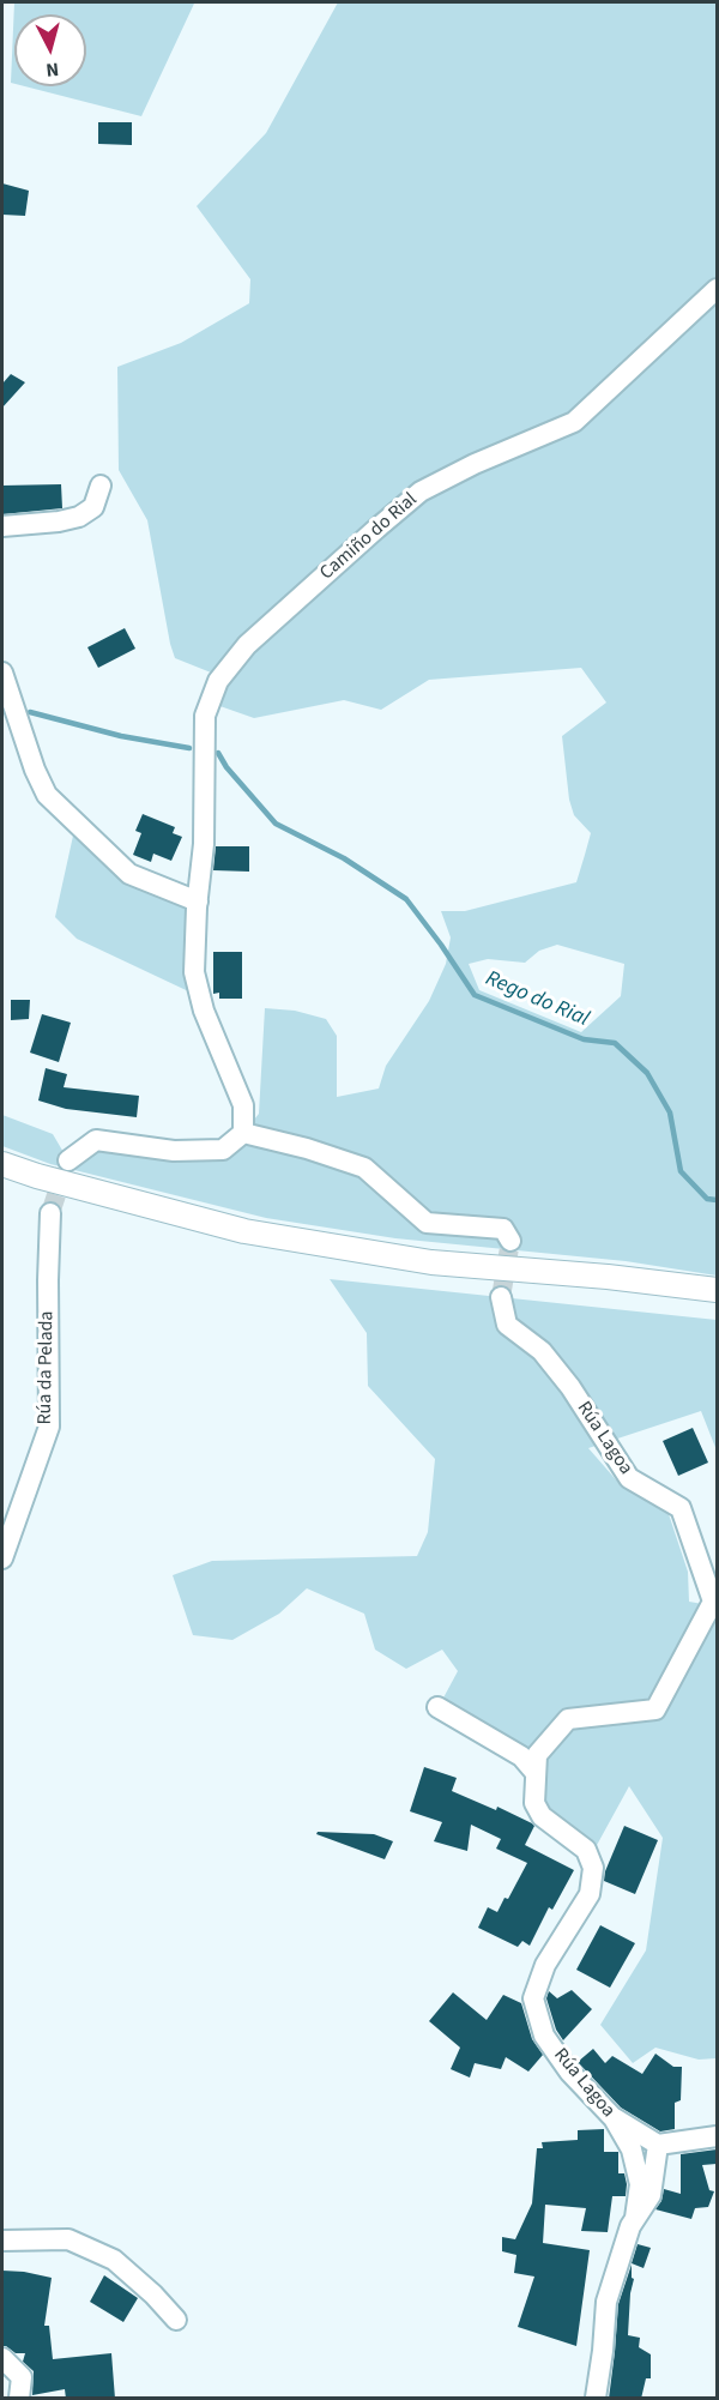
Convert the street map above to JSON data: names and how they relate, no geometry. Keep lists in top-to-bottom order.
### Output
{
  "streets": {
    "street": ["Camiño do Rial", "Rúa da Pelada", "Rúa Lagoa"]
  },
  "water": ["Rego do Rial"],
  "north": "bottom"
}
